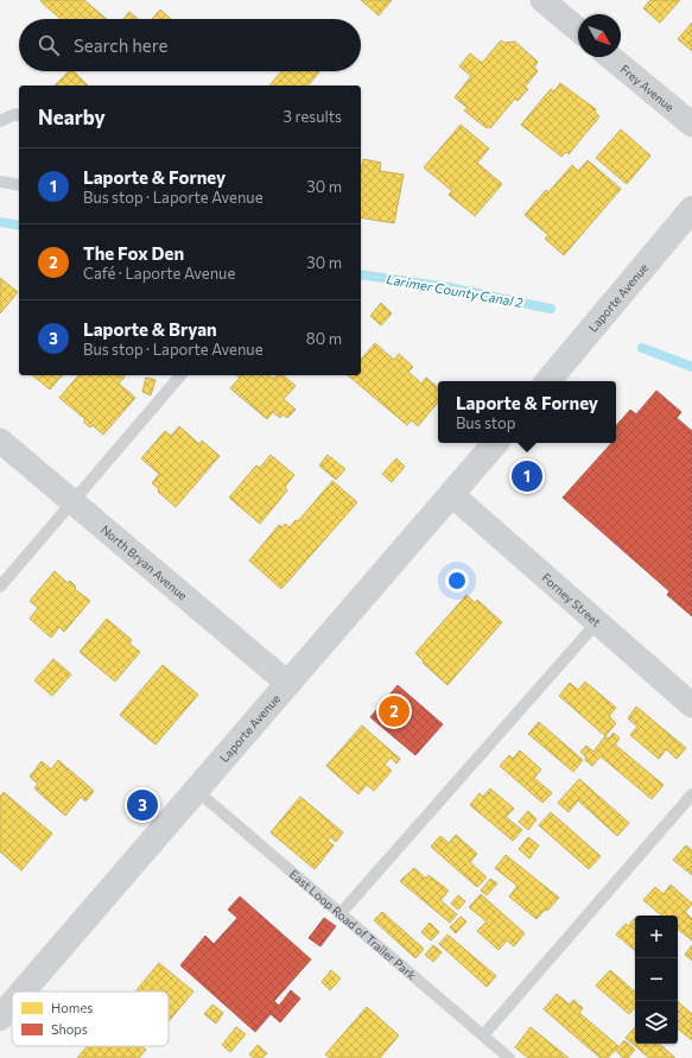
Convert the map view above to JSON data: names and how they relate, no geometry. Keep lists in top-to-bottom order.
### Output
{
  "streets": {
    "street": [
      "Frey Avenue",
      "Laporte Avenue",
      "North Bryan Avenue",
      "Forney Street"
    ],
    "lane": ["East Loop Road of Trailer Park"]
  },
  "crossings": [
    ["Laporte Avenue", "North Bryan Avenue"],
    ["Laporte Avenue", "Forney Street"],
    ["Laporte Avenue", "East Loop Road of Trailer Park"]
  ],
  "water": ["Larimer County Canal 2"],
  "legend": ["Homes", "Shops"],
  "north": "bottom right",
  "page": {
    "search": "Search here",
    "heading": ["Nearby", "3 results"],
    "list": [
      {
        "mark": "1",
        "name": "Laporte & Forney",
        "note": "Bus stop · Laporte Avenue",
        "value": "30 m"
      },
      {
        "mark": "2",
        "name": "The Fox Den",
        "note": "Café · Laporte Avenue",
        "value": "30 m"
      },
      {
        "mark": "3",
        "name": "Laporte & Bryan",
        "note": "Bus stop · Laporte Avenue",
        "value": "80 m"
      }
    ],
    "popup": ["Laporte & Forney", "Bus stop"],
    "pins": ["1", "2", "3"],
    "map_buttons": ["+", "−"]
  }
}
